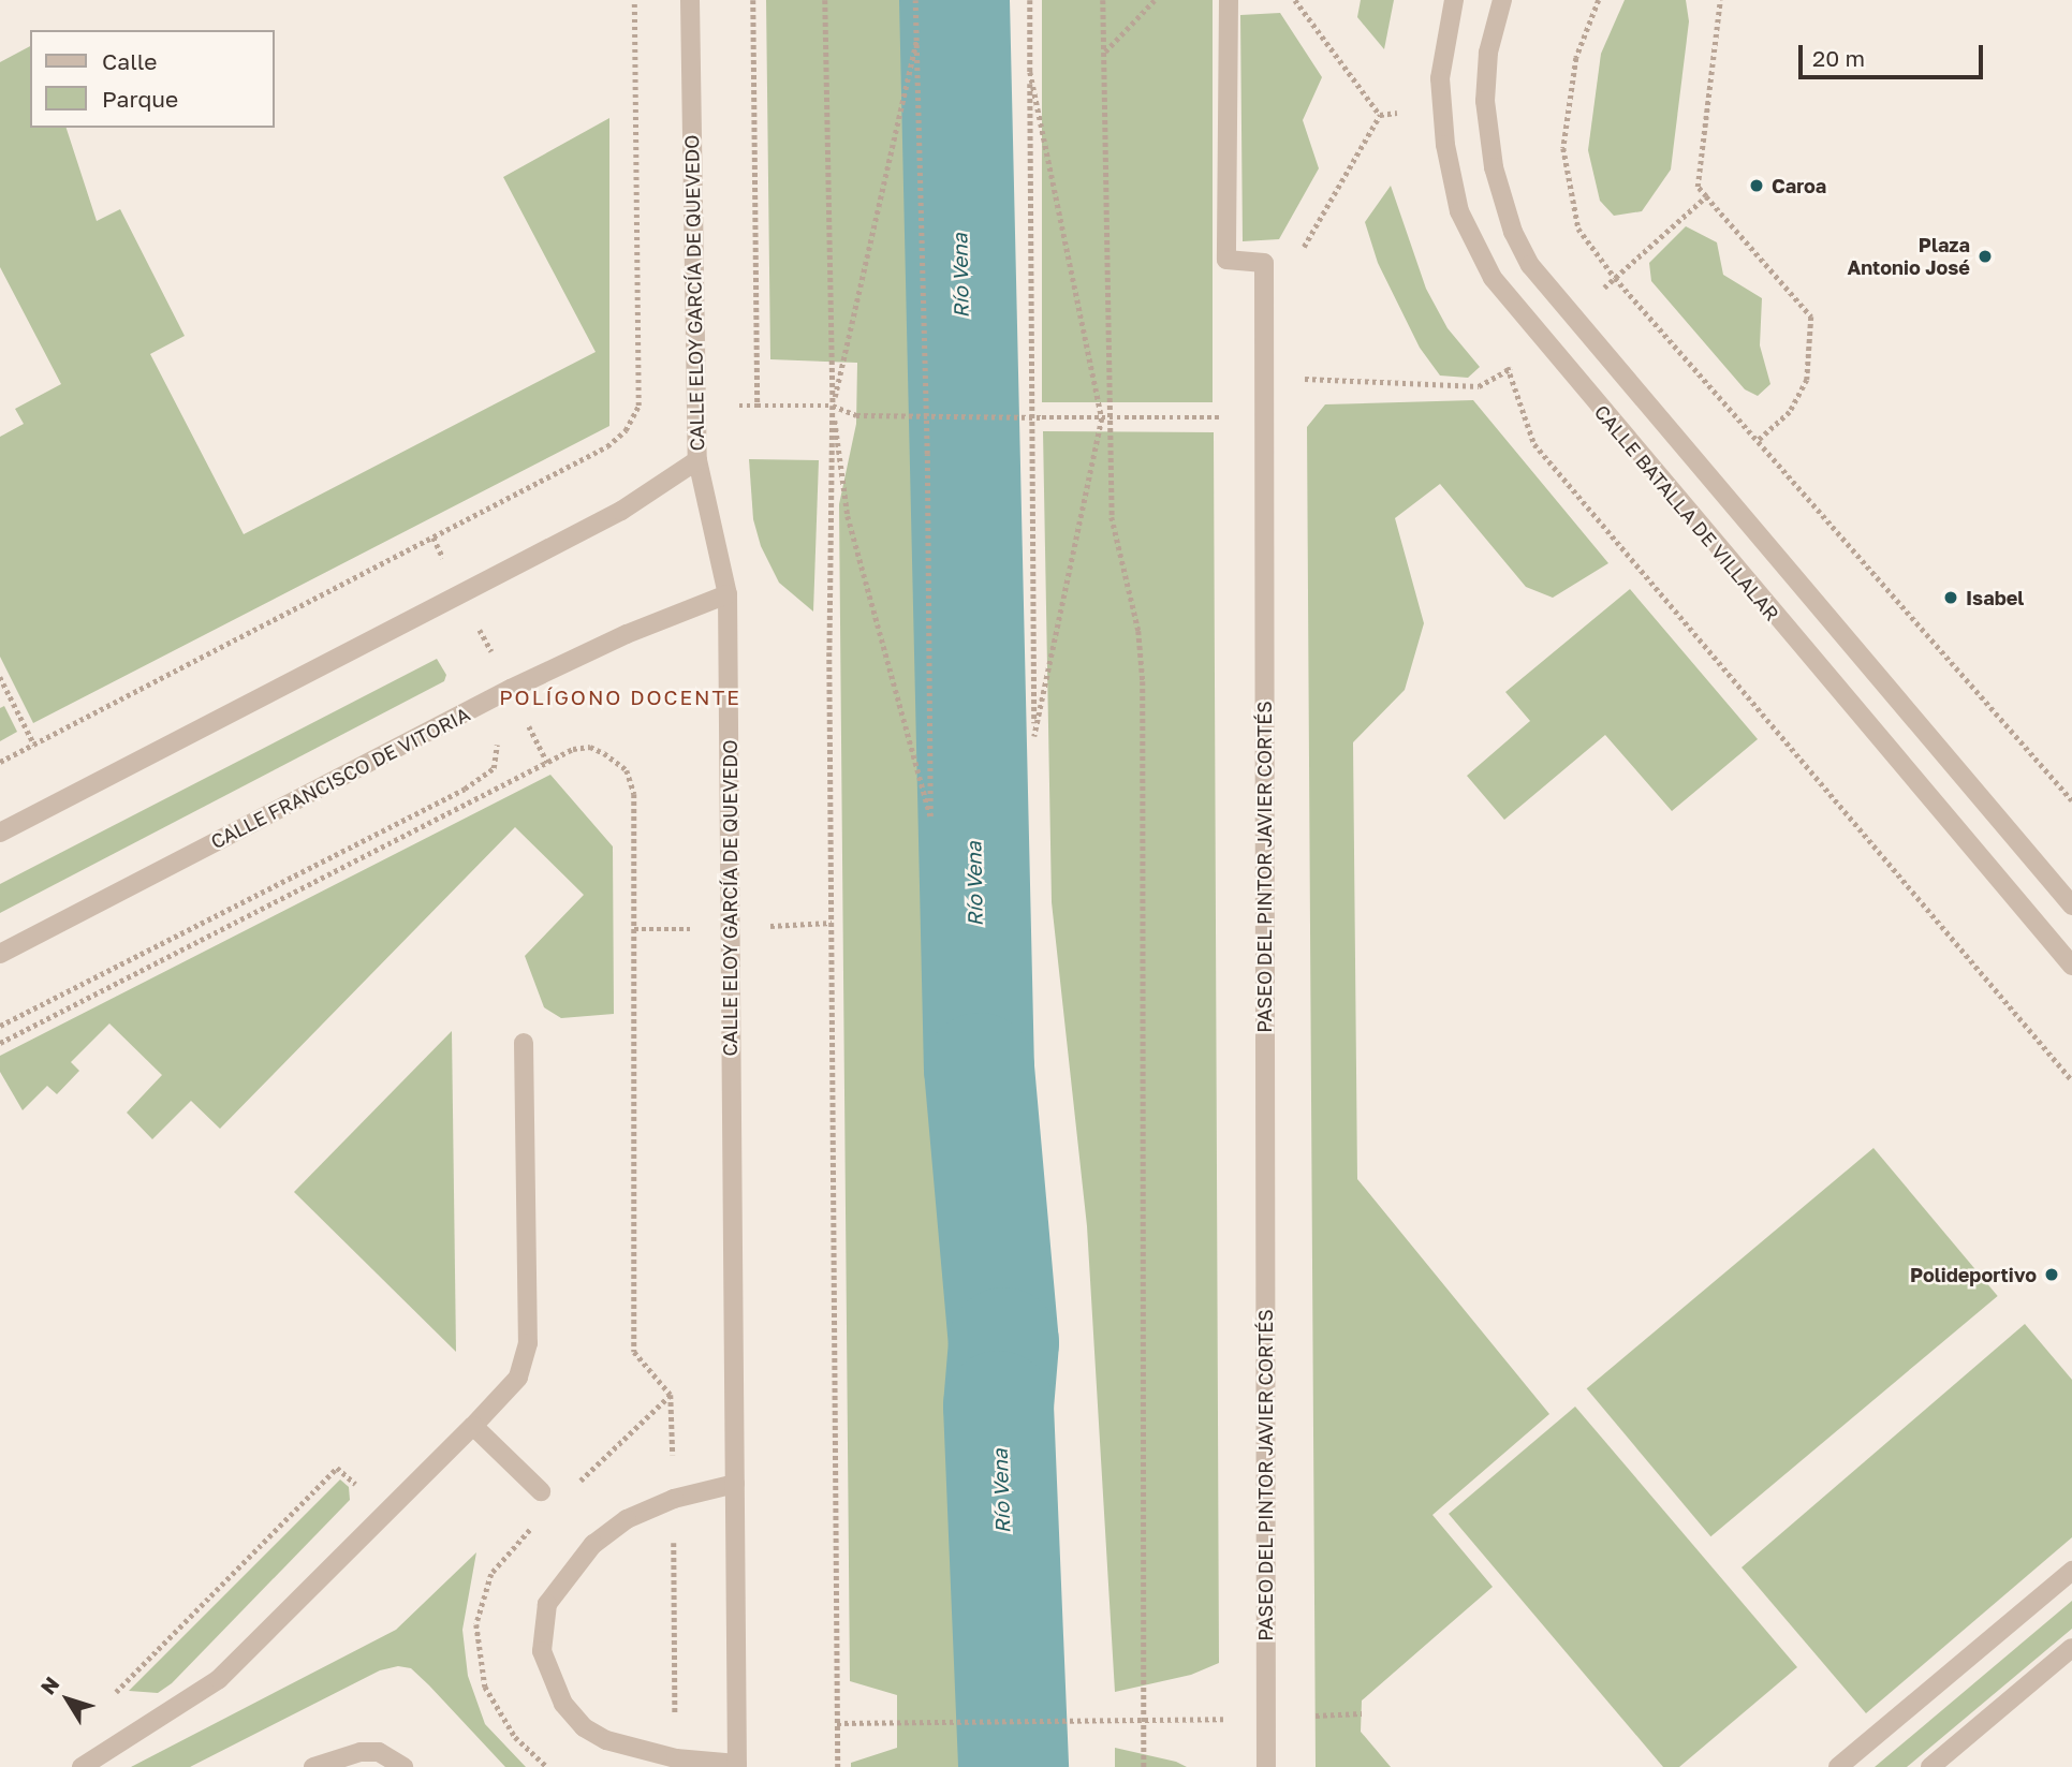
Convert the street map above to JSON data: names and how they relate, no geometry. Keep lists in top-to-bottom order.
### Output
{
  "streets": {
    "street": [
      "CALLE ELOY GARCÍA DE QUEVEDO",
      "CALLE BATALLA DE VILLALAR",
      "CALLE FRANCISCO DE VITORIA",
      "PASEO DEL PINTOR JAVIER CORTÉS"
    ]
  },
  "crossings": [
    ["CALLE ELOY GARCÍA DE QUEVEDO", "CALLE FRANCISCO DE VITORIA"]
  ],
  "districts": ["POLÍGONO DOCENTE"],
  "water": ["Río Vena"],
  "places": [
    "Caroa",
    "Plaza Antonio José",
    "Isabel",
    "Polideportivo"
  ],
  "legend": ["Calle", "Parque"],
  "scale_bar": "20 m",
  "north": "top left"
}
